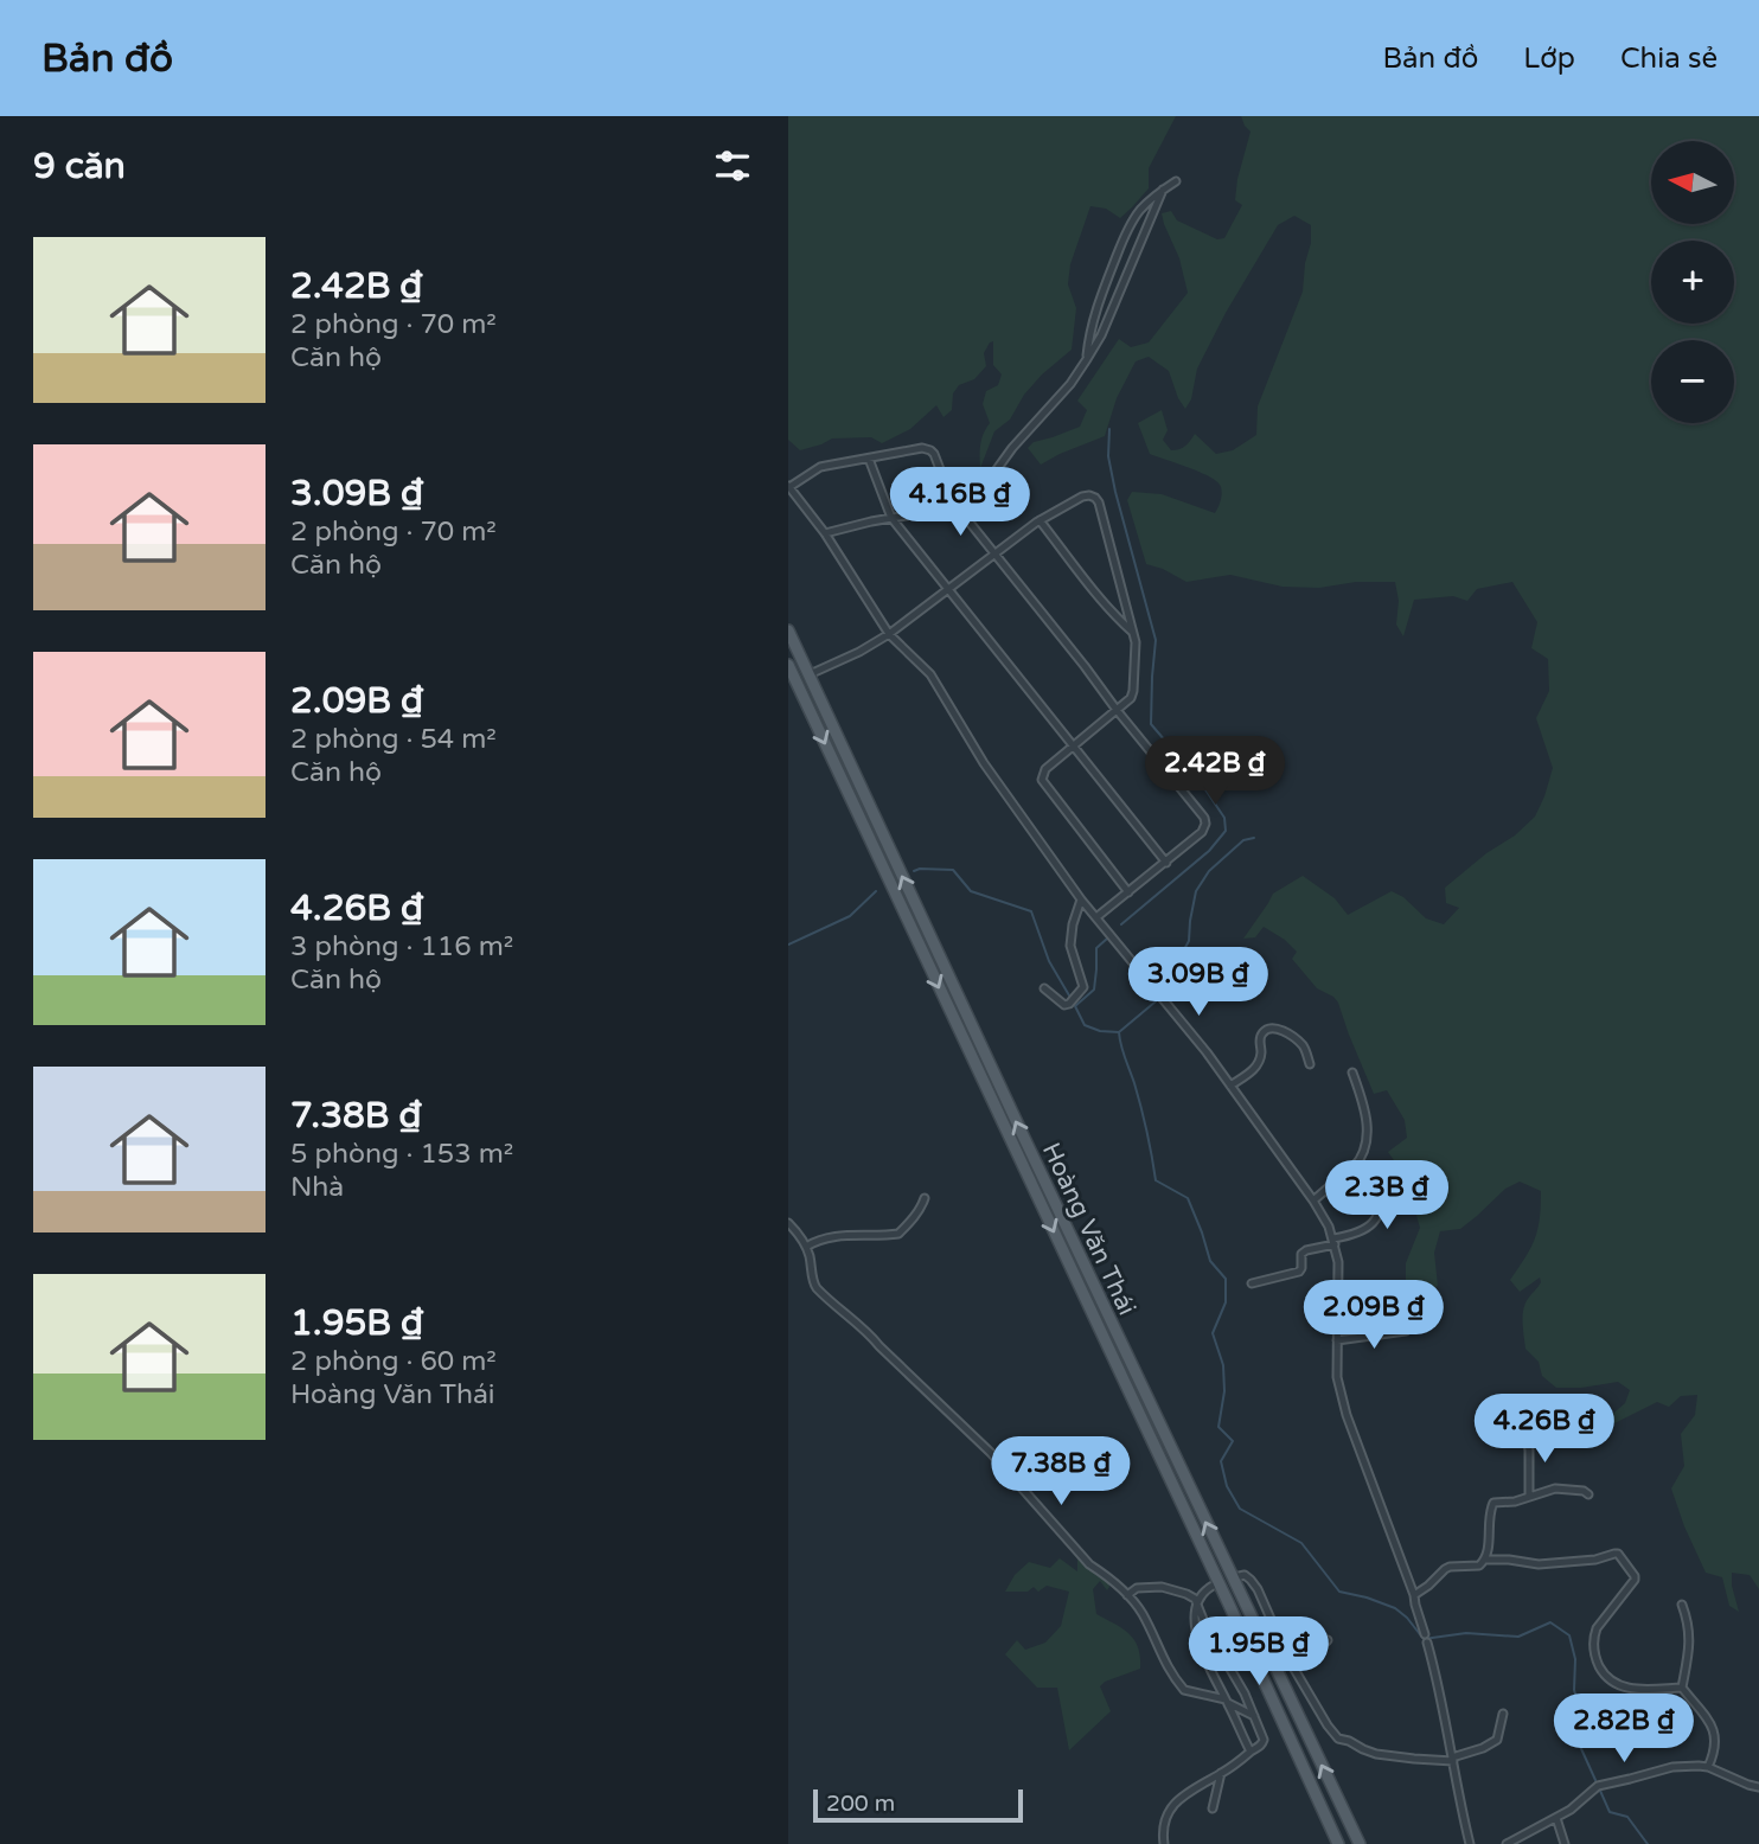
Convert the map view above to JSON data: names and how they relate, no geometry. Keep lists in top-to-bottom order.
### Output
{
  "streets": {
    "main road": ["Hoàng Văn Thái"]
  },
  "scale_bar": "200 m",
  "north": "left",
  "page": {
    "header": "Bản đồ",
    "nav": ["Bản đồ", "Lớp", "Chia sẻ"],
    "heading": "9 căn",
    "map_buttons": ["+", "−"],
    "list": [
      {
        "name": "2.42B ₫",
        "note": "2 phòng · 70 m² · Căn hộ"
      },
      {
        "name": "3.09B ₫",
        "note": "2 phòng · 70 m² · Căn hộ"
      },
      {
        "name": "2.09B ₫",
        "note": "2 phòng · 54 m² · Căn hộ"
      },
      {
        "name": "4.26B ₫",
        "note": "3 phòng · 116 m² · Căn hộ"
      },
      {
        "name": "7.38B ₫",
        "note": "5 phòng · 153 m² · Nhà"
      },
      {
        "name": "1.95B ₫",
        "note": "2 phòng · 60 m² · Hoàng Văn Thái"
      }
    ],
    "price": [
      "4.16B ₫",
      "2.42B ₫",
      "3.09B ₫",
      "2.3B ₫",
      "2.09B ₫",
      "4.26B ₫",
      "7.38B ₫",
      "1.95B ₫",
      "2.82B ₫"
    ],
    "scale": "200 m"
  }
}
